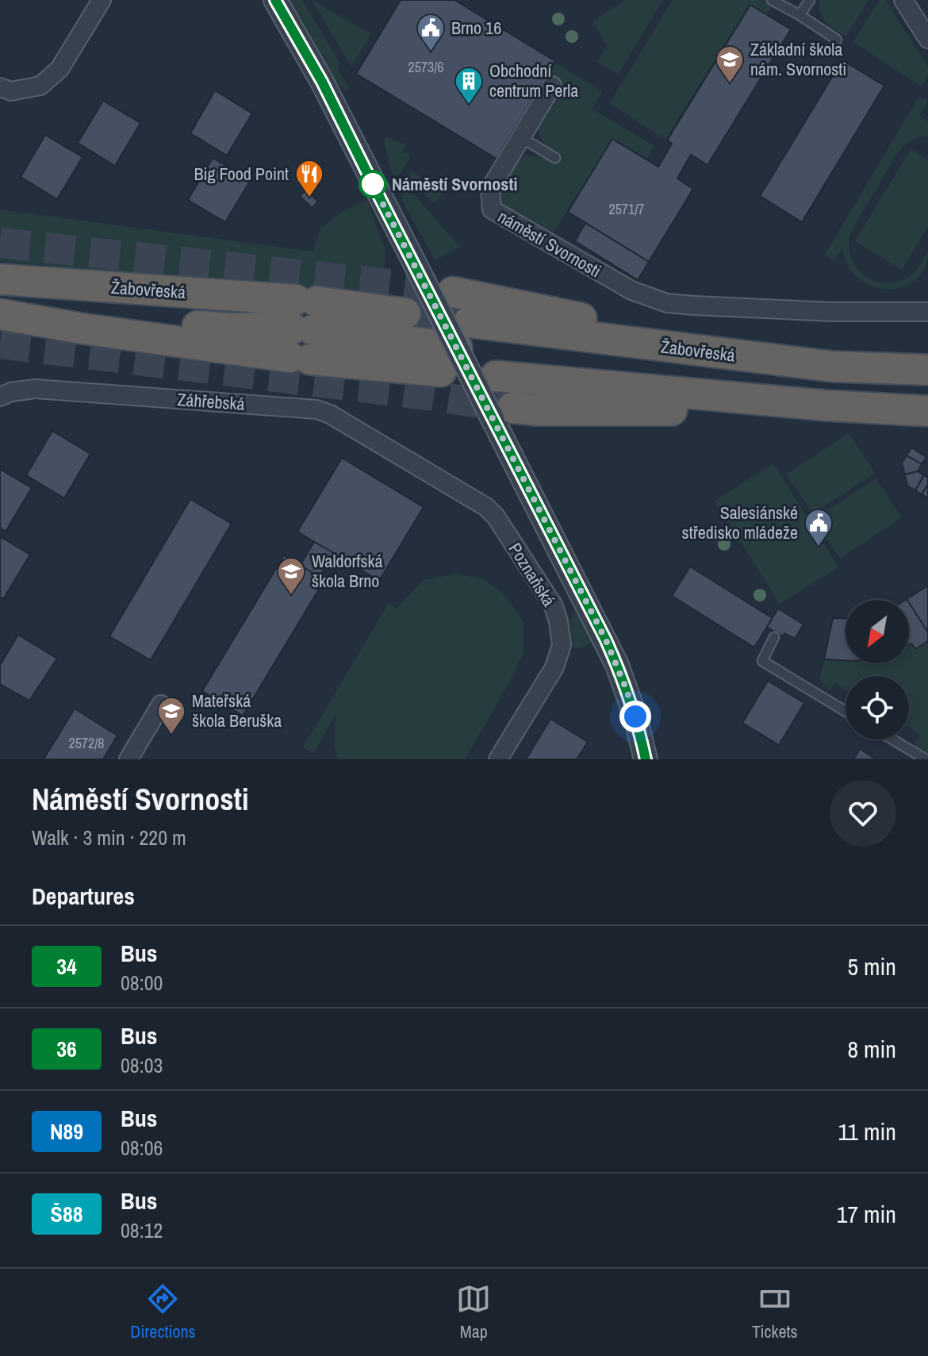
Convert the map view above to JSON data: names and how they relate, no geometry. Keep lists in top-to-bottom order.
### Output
{
  "streets": {
    "highway": ["Žabovřeská"],
    "street": ["náměstí Svornosti", "Záhřebská", "Poznaňská"]
  },
  "crossings": [
    ["Záhřebská", "Poznaňská"]
  ],
  "places": {
    "public building": ["Brno 16", "Salesiánské středisko mládeže"],
    "school or university": ["Základní škola nám. Svornosti", "Waldorfská škola Brno", "Mateřská škola Beruška"],
    "building": ["Obchodní centrum Perla"],
    "other": ["Náměstí Svornosti"],
    "restaurant": ["Big Food Point"]
  },
  "lines": ["bus line 34"],
  "house_numbers": ["2573/6", "2571/7", "2572/8"],
  "north": "bottom left",
  "page": {
    "heading": [
      ["Náměstí Svornosti", "Walk · 3 min · 220 m"],
      "Departures"
    ],
    "list": [
      {
        "mark": "34",
        "name": "Bus",
        "note": "08:00",
        "value": "5 min"
      },
      {
        "mark": "36",
        "name": "Bus",
        "note": "08:03",
        "value": "8 min"
      },
      {
        "mark": "N89",
        "name": "Bus",
        "note": "08:06",
        "value": "11 min"
      },
      {
        "mark": "Š88",
        "name": "Bus",
        "note": "08:12",
        "value": "17 min"
      }
    ],
    "tabs": ["Directions", "Map", "Tickets"]
  }
}
